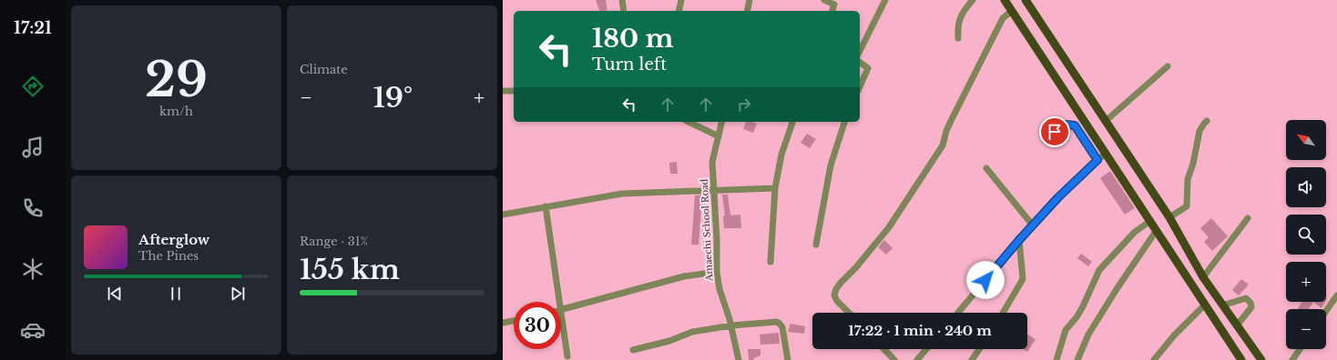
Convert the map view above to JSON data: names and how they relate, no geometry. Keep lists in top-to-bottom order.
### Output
{
  "streets": {
    "street": ["Amaechi School Road"]
  },
  "north": "top left",
  "page": {
    "tabs": "17:21",
    "tile": [
      ["29", "km/h"],
      "Climate",
      ["Range · 31%", "155 km"]
    ],
    "turn": ["180 m", "Turn left"],
    "heat": ["−", "19°", "+"],
    "map_buttons": ["+", "−"],
    "song": ["Afterglow", "The Pines"],
    "limit": "30",
    "trip": "17:22 · 1 min · 240 m"
  }
}
